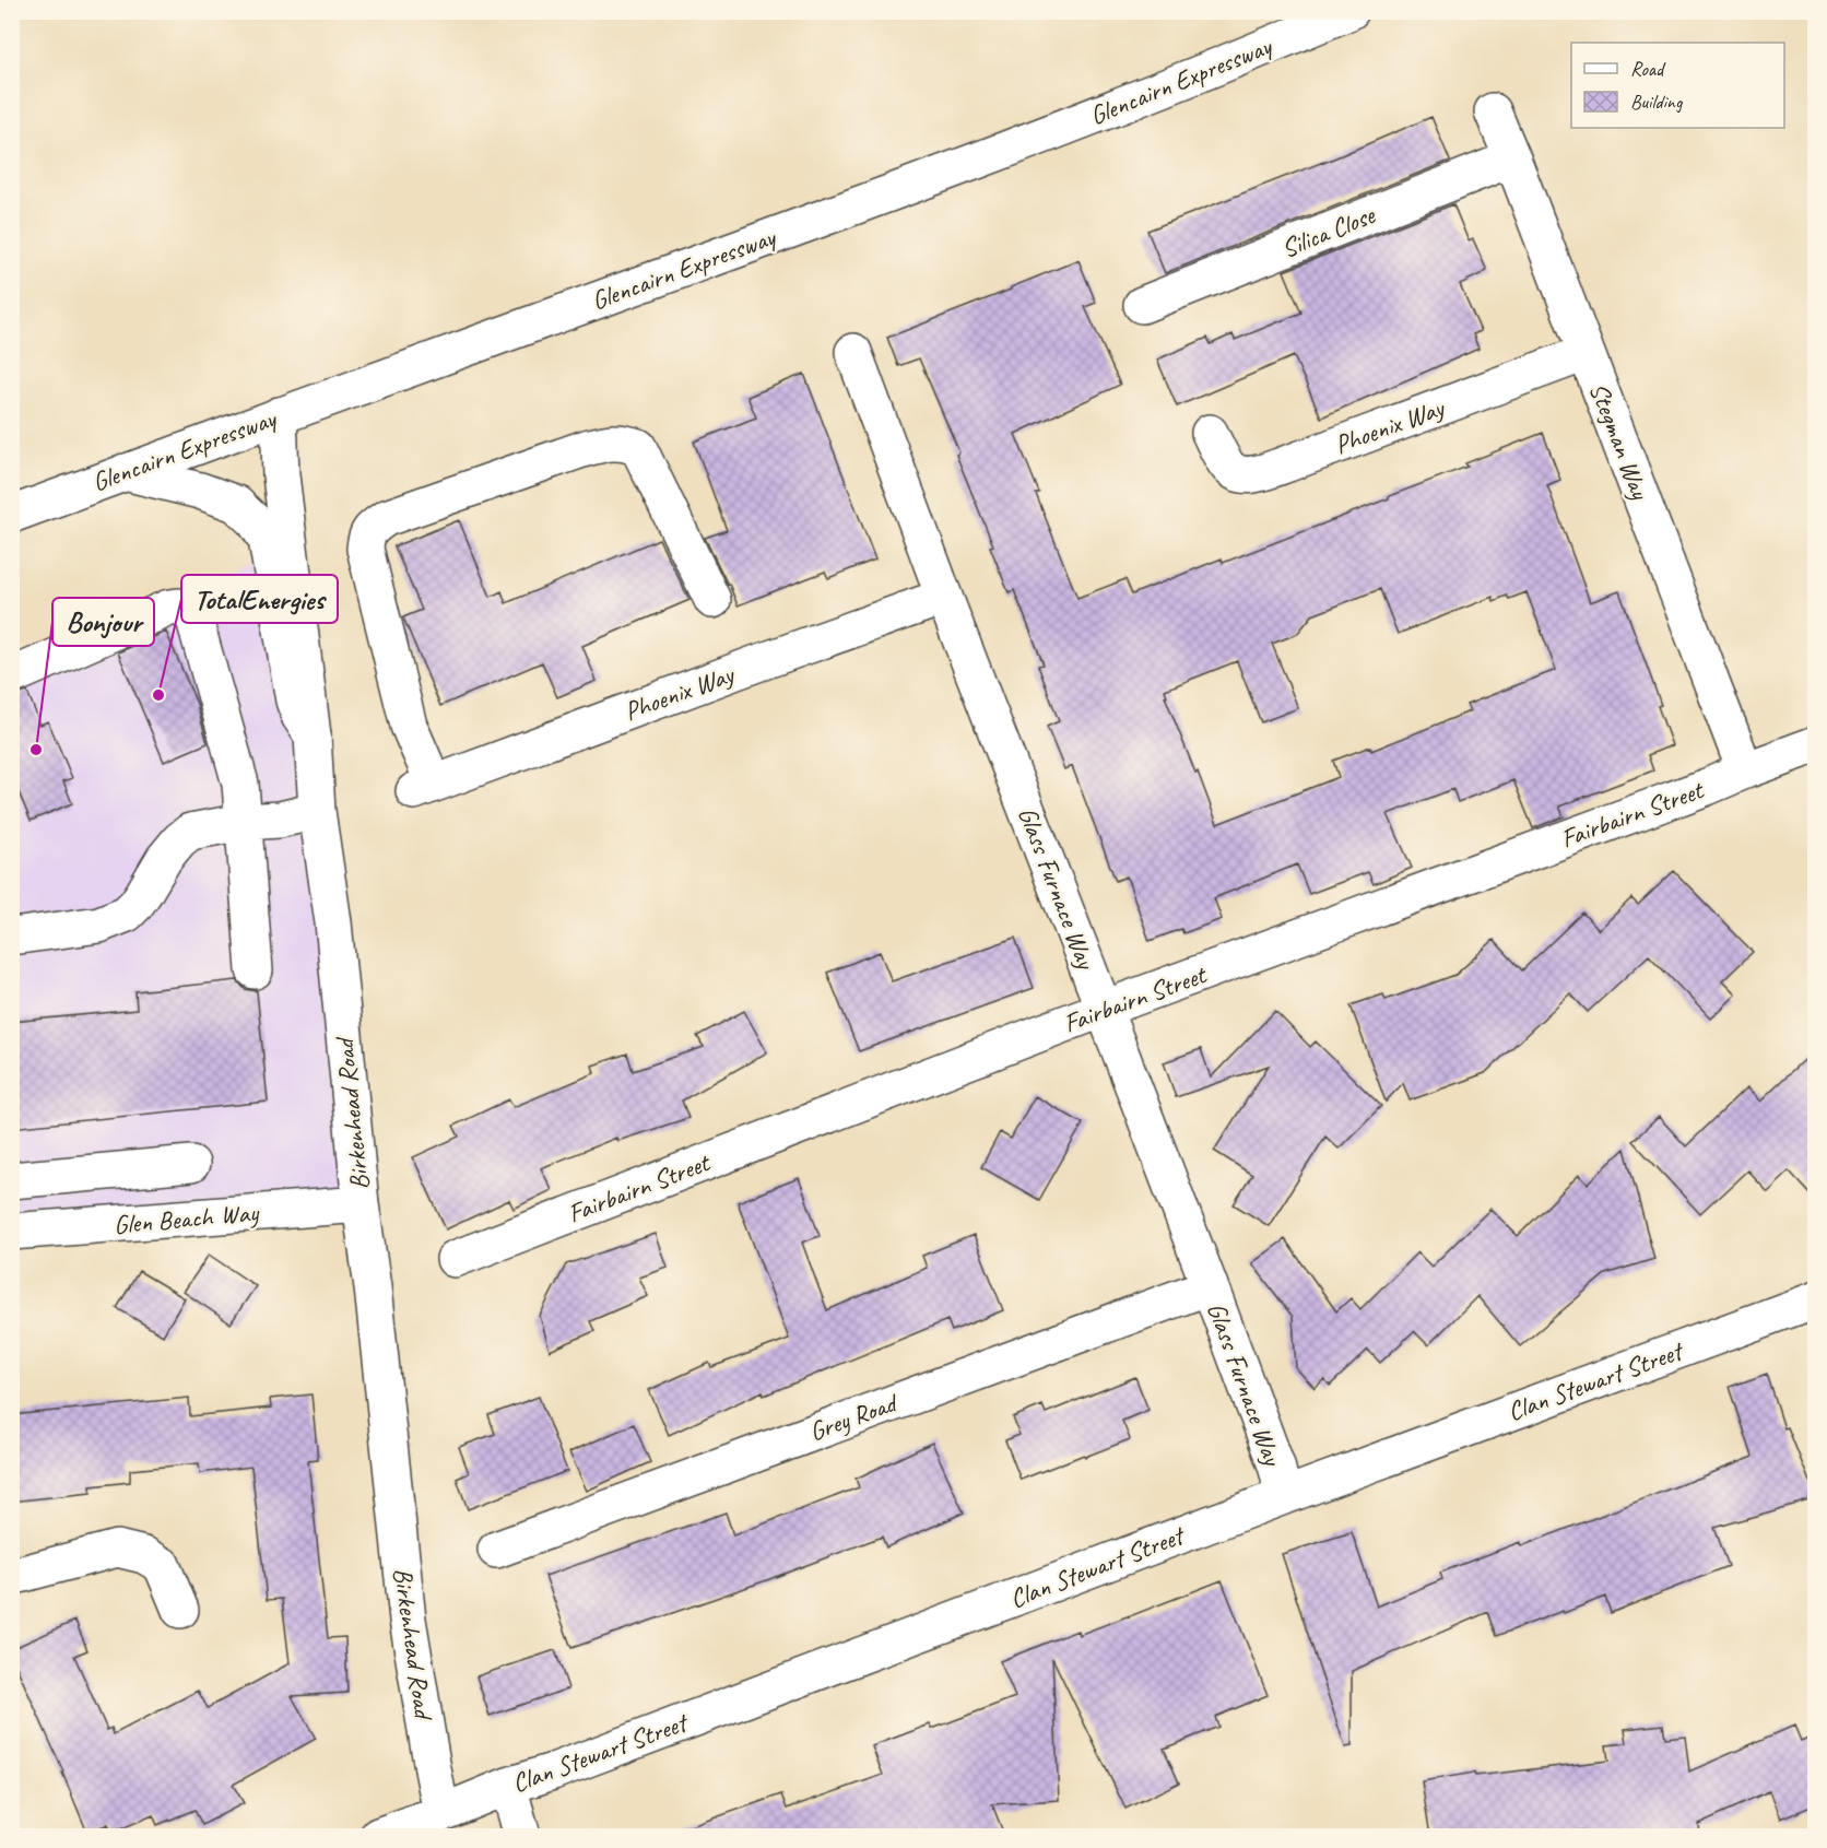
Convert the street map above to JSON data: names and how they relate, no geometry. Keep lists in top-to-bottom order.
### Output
{
  "streets": {
    "street": [
      "Glencairn Expressway",
      "Silica Close",
      "Phoenix Way",
      "Stegman Way",
      "Fairbairn Street",
      "Glass Furnace Way",
      "Birkenhead Road",
      "Glen Beach Way",
      "Clan Stewart Street",
      "Grey Road"
    ]
  },
  "crossings": [
    ["Glencairn Expressway", "Birkenhead Road"],
    ["Silica Close", "Stegman Way"],
    ["Phoenix Way", "Stegman Way"],
    ["Phoenix Way", "Glass Furnace Way"],
    ["Stegman Way", "Fairbairn Street"],
    ["Fairbairn Street", "Glass Furnace Way"],
    ["Glass Furnace Way", "Clan Stewart Street"],
    ["Glass Furnace Way", "Grey Road"],
    ["Birkenhead Road", "Glen Beach Way"],
    ["Birkenhead Road", "Clan Stewart Street"]
  ],
  "places": ["TotalEnergies", "Bonjour"],
  "legend": ["Road", "Building"]
}
